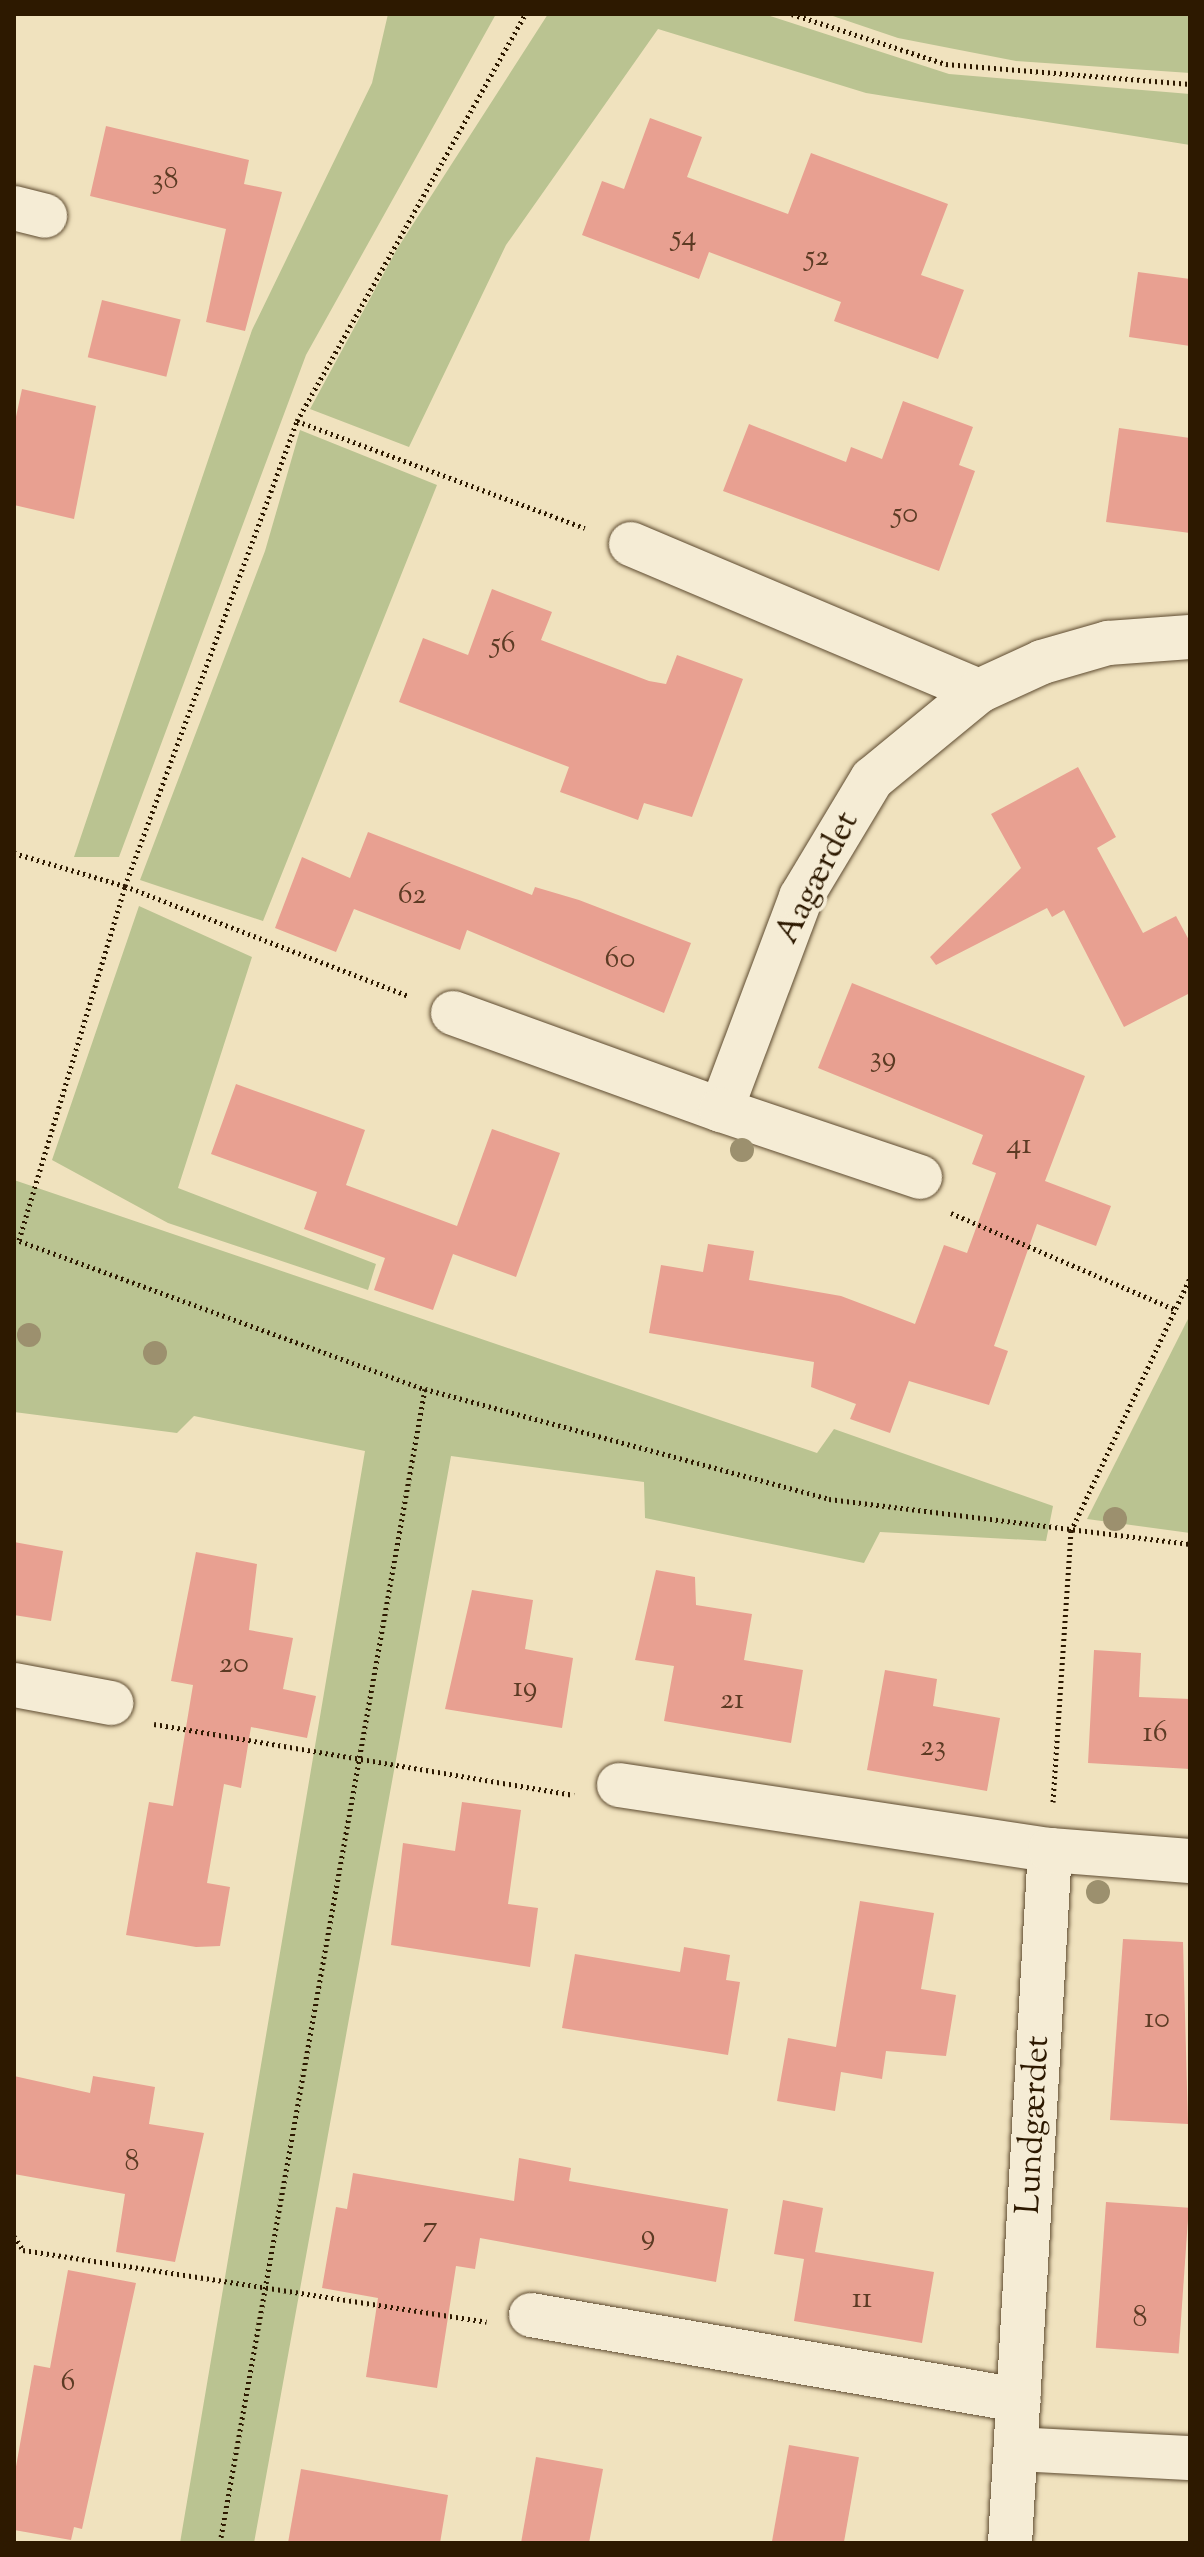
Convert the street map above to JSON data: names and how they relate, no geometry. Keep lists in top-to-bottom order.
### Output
{
  "streets": {
    "street": ["Aagærdet", "Lundgærdet"]
  },
  "house_numbers": [
    "38",
    "54",
    "52",
    "50",
    "56",
    "62",
    "60",
    "39",
    "41",
    "20",
    "19",
    "21",
    "16",
    "23",
    "10",
    "8",
    "7",
    "9",
    "11",
    "8",
    "6"
  ]
}
